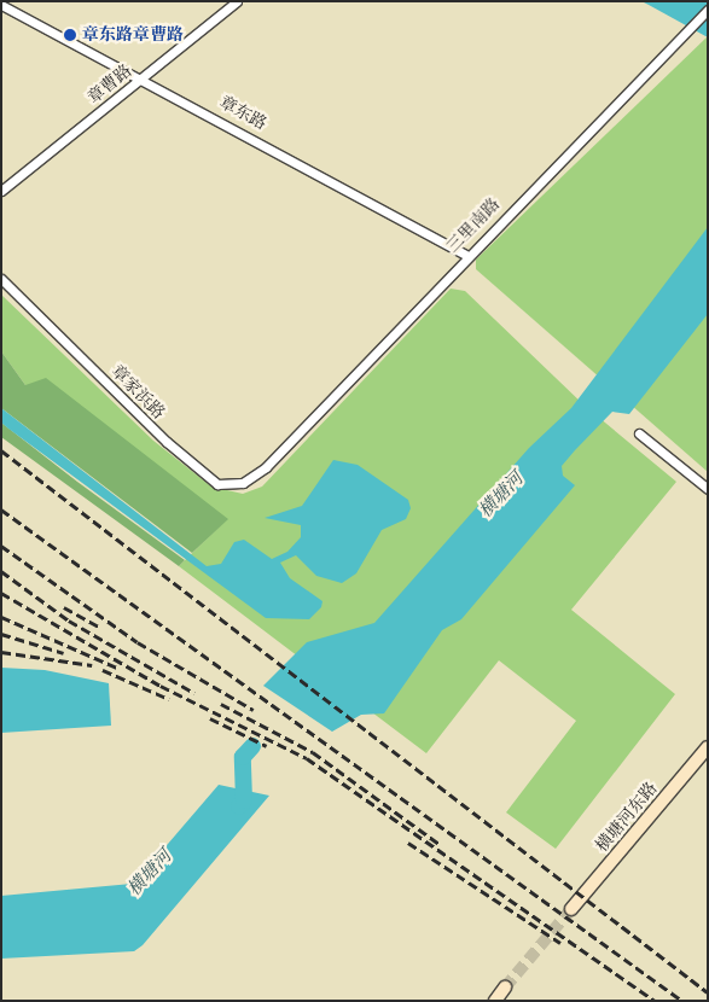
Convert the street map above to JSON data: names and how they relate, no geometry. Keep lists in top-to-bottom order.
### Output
{
  "streets": {
    "main road": ["横塘河东路"],
    "street": [
      "章曹路",
      "章东路",
      "三里南路",
      "章家浜路"
    ]
  },
  "crossings": [
    ["章曹路", "章东路"],
    ["章东路", "三里南路"],
    ["三里南路", "章家浜路"]
  ],
  "water": ["横塘河"],
  "places": ["章东路章曹路"]
}
